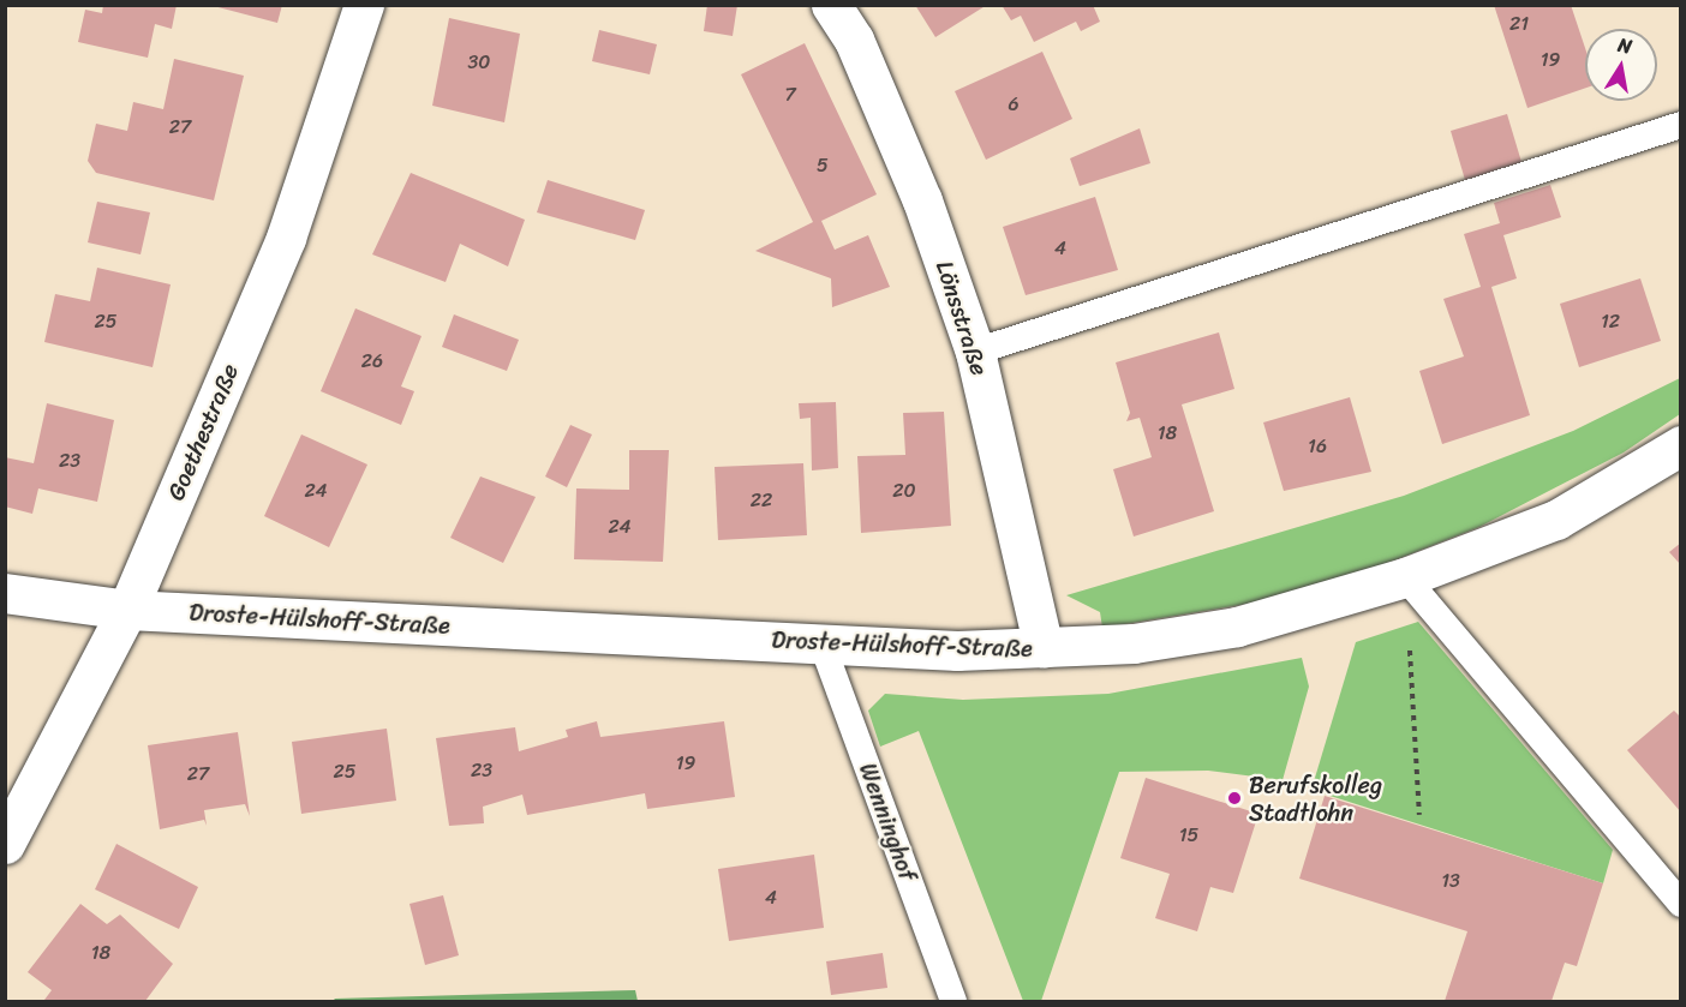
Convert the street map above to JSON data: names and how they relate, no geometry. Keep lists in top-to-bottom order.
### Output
{
  "streets": {
    "street": ["Lönsstraße", "Goethestraße", "Droste-Hülshoff-Straße"],
    "lane": ["Wenninghof"]
  },
  "crossings": [
    ["Lönsstraße", "Droste-Hülshoff-Straße"],
    ["Goethestraße", "Droste-Hülshoff-Straße"],
    ["Droste-Hülshoff-Straße", "Wenninghof"]
  ],
  "places": ["Berufskolleg Stadtlohn"],
  "house_numbers": [
    "21",
    "19",
    "30",
    "7",
    "6",
    "27",
    "5",
    "4",
    "25",
    "12",
    "26",
    "18",
    "16",
    "23",
    "24",
    "20",
    "22",
    "24",
    "19",
    "23",
    "25",
    "27",
    "15",
    "13",
    "4",
    "18"
  ],
  "north": "top"
}
